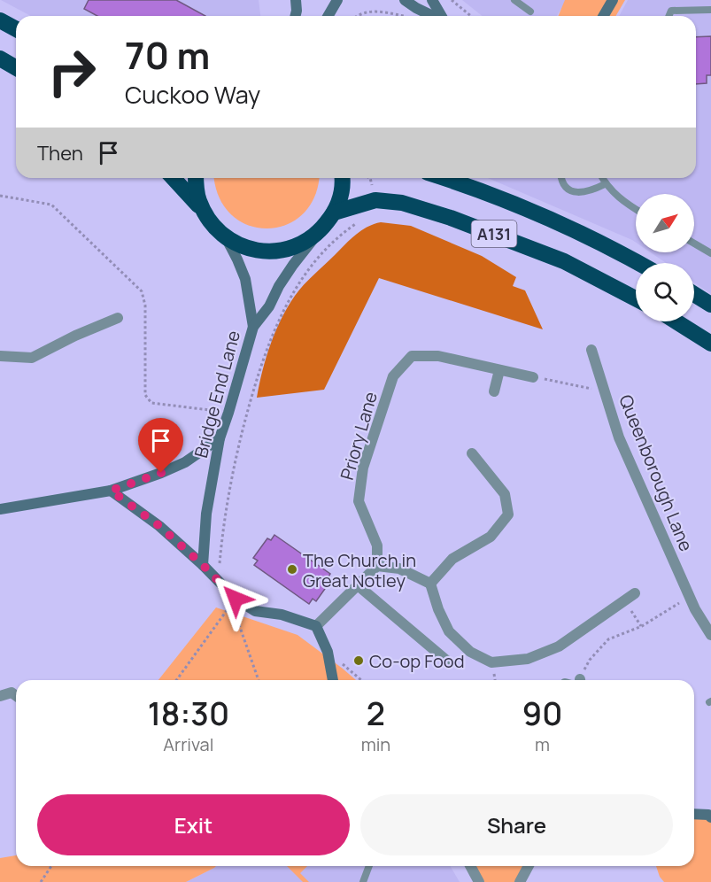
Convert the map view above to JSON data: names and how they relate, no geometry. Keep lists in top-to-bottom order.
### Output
{
  "streets": {
    "highway": ["A131"],
    "street": ["Bridge End Lane", "Priory Lane", "Queenborough Lane"]
  },
  "places": ["The Church in Great Notley", "Co-op Food"],
  "north": "top right",
  "page": {
    "turn": ["70 m", "Cuckoo Way"],
    "then": "Then",
    "eta": [
      "18:30",
      "Arrival",
      "2",
      "min",
      "90",
      "m"
    ],
    "buttons": ["Exit", "Share"]
  }
}
